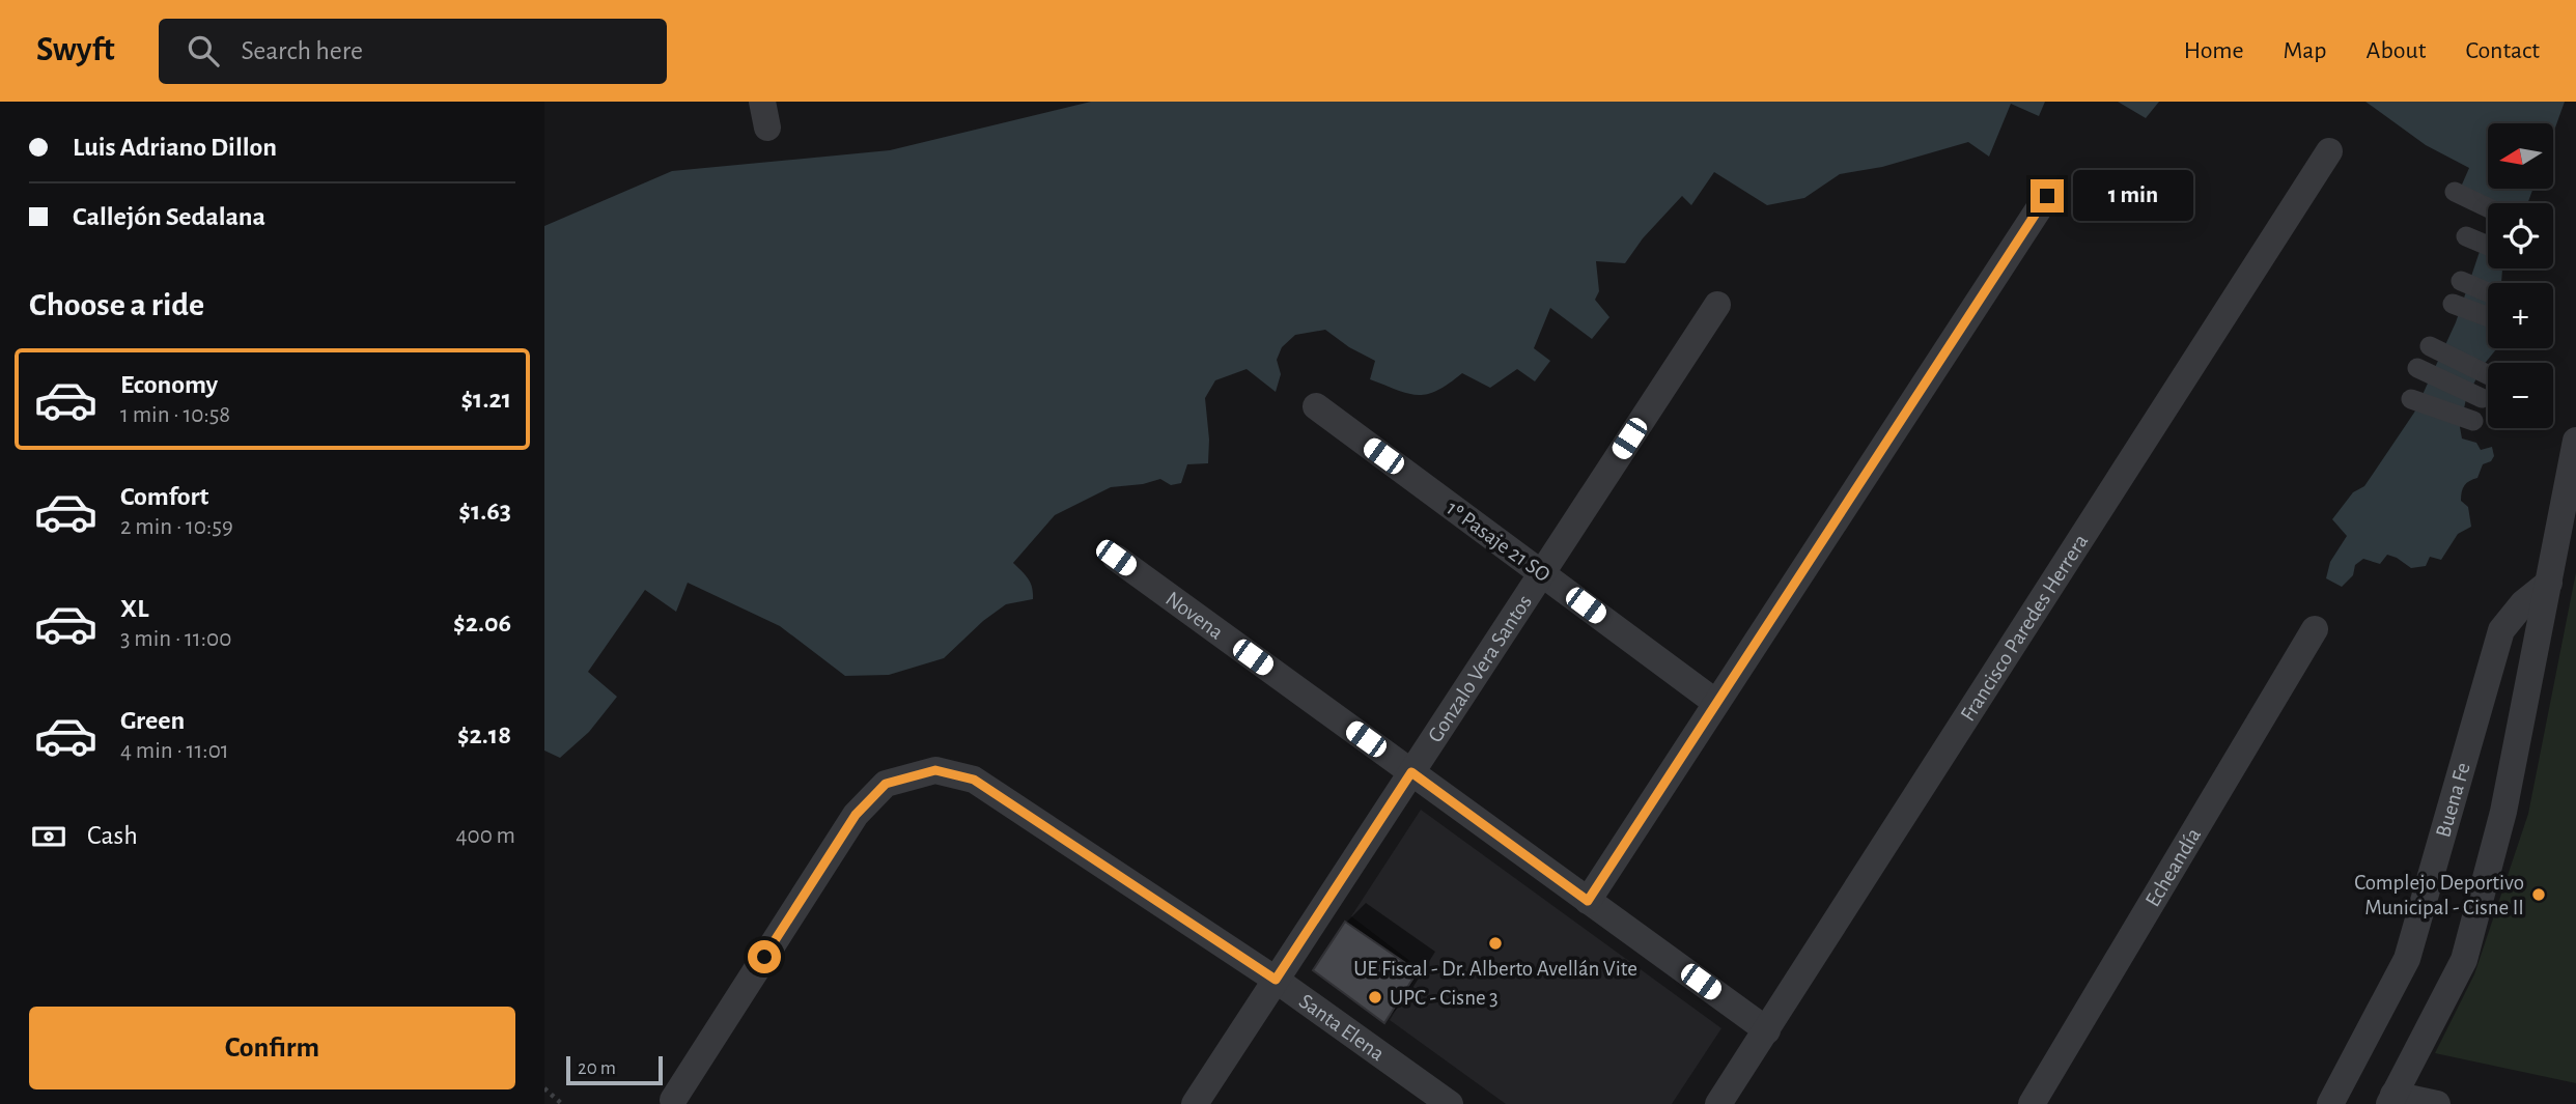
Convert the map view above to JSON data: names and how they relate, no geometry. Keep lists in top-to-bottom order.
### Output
{
  "streets": {
    "street": [
      "1º Pasaje 21 SO",
      "Novena",
      "Francisco Paredes Herrera",
      "Gonzalo Vera Santos",
      "Buena Fe",
      "Echeandía",
      "Santa Elena"
    ]
  },
  "crossings": [
    ["1º Pasaje 21 SO", "Gonzalo Vera Santos"],
    ["Novena", "Francisco Paredes Herrera"],
    ["Novena", "Gonzalo Vera Santos"],
    ["Gonzalo Vera Santos", "Santa Elena"]
  ],
  "places": ["Complejo Deportivo Municipal - Cisne II", "UE Fiscal - Dr. Alberto Avellán Vite", "UPC - Cisne 3"],
  "scale_bar": "20 m",
  "north": "left",
  "page": {
    "header": "Swyft",
    "search": "Search here",
    "nav": [
      "Home",
      "Map",
      "About",
      "Contact"
    ],
    "banner": ["Luis Adriano Dillon", "Callejón Sedalana"],
    "map_buttons": ["+", "−"],
    "bubble": "1 min",
    "heading": "Choose a ride",
    "list": [
      {
        "name": "Economy",
        "note": "1 min · 10:58",
        "value": "$1.21"
      },
      {
        "name": "Comfort",
        "note": "2 min · 10:59",
        "value": "$1.63"
      },
      {
        "name": "XL",
        "note": "3 min · 11:00",
        "value": "$2.06"
      },
      {
        "name": "Green",
        "note": "4 min · 11:01",
        "value": "$2.18"
      }
    ],
    "pay": ["Cash", "400 m"],
    "buttons": "Confirm",
    "scale": "20 m"
  }
}
